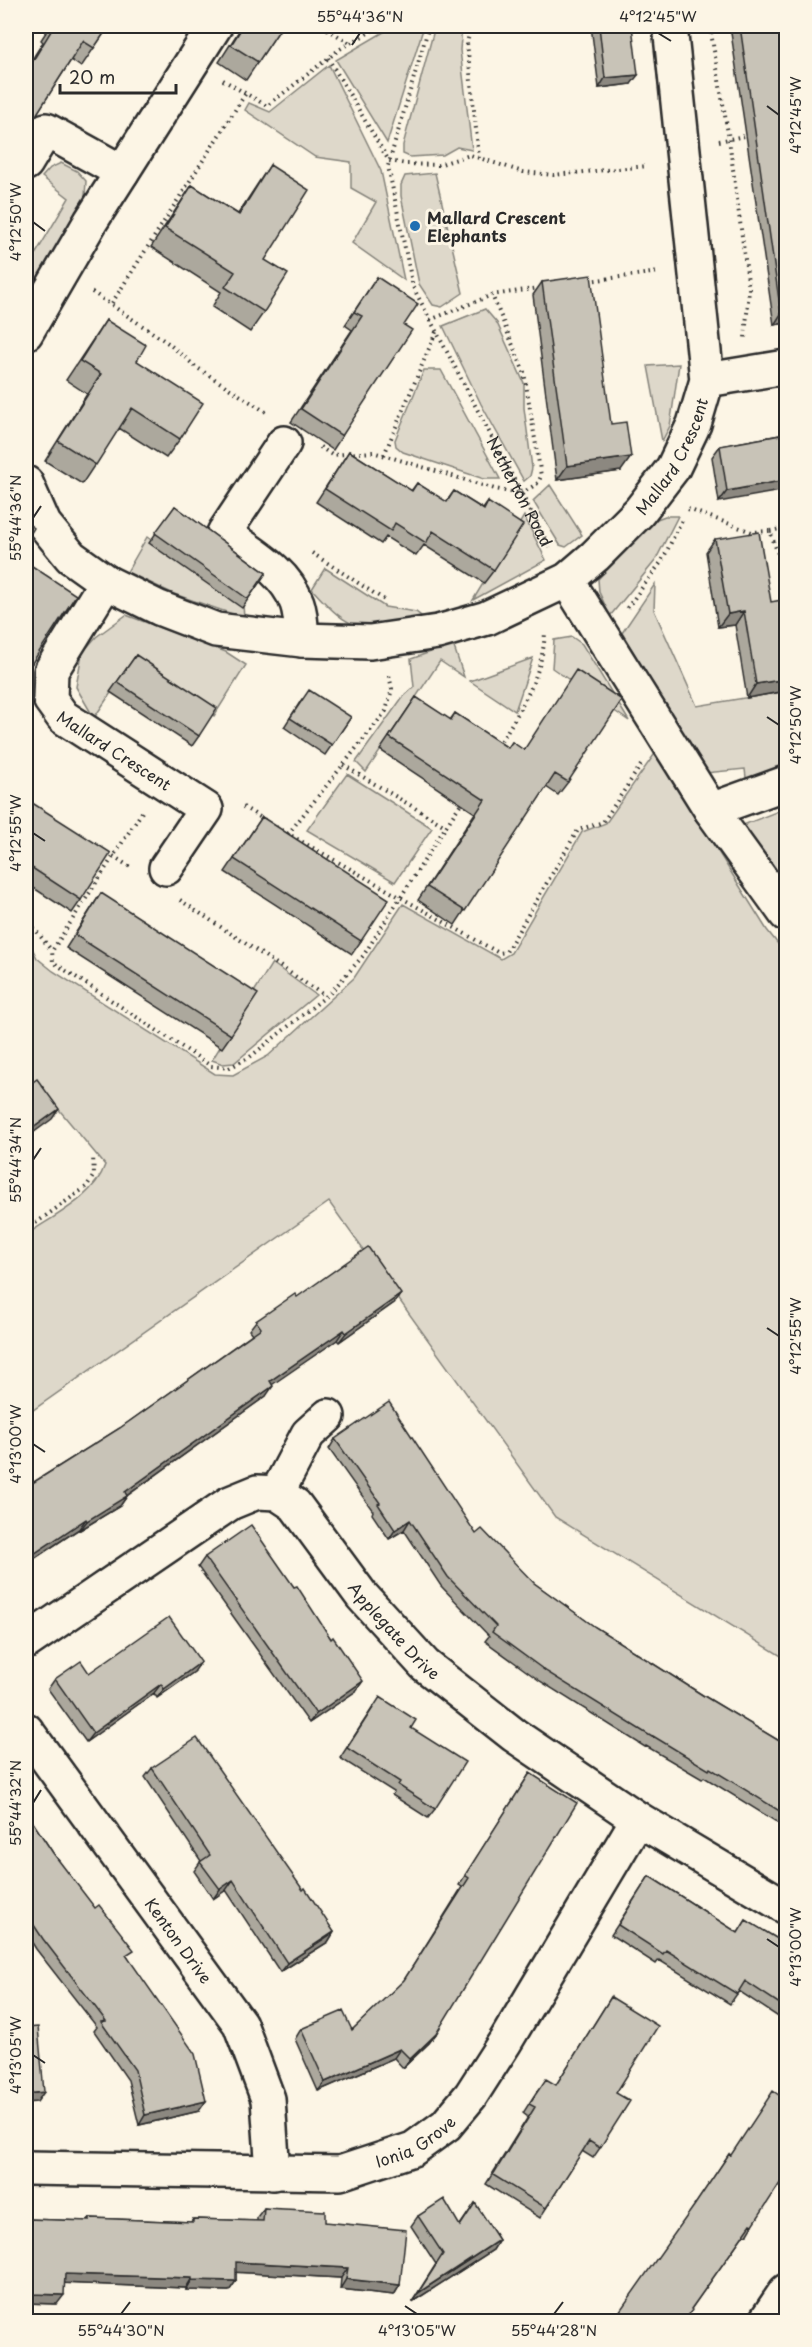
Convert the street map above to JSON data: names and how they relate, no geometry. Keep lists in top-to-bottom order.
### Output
{
  "streets": {
    "street": [
      "Mallard Crescent",
      "Applegate Drive",
      "Kenton Drive",
      "Ionia Grove"
    ],
    "path": ["Netherton Road"]
  },
  "crossings": [
    ["Mallard Crescent", "Netherton Road"],
    ["Applegate Drive", "Ionia Grove"],
    ["Kenton Drive", "Ionia Grove"]
  ],
  "places": ["Mallard Crescent Elephants"],
  "scale_bar": "20 m",
  "coordinates": [
    "55°44'36\"N",
    "4°12'45\"W",
    "4°12'50\"W",
    "4°12'55\"W",
    "55°44'34\"N",
    "4°13'00\"W",
    "55°44'32\"N",
    "4°13'05\"W",
    "55°44'30\"N",
    "55°44'28\"N"
  ]
}
